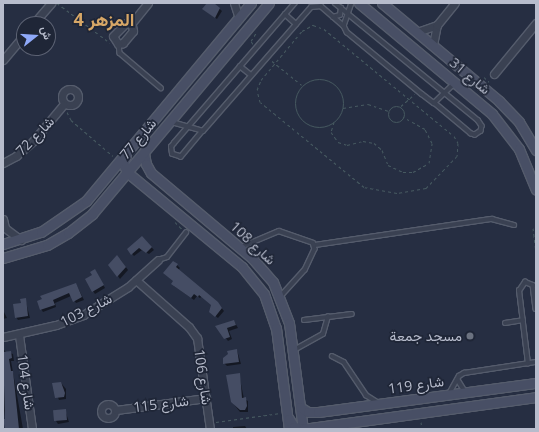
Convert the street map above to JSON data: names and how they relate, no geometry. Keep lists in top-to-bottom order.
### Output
{
  "streets": {
    "street": [
      "شارع 31",
      "شارع 72",
      "شارع 77",
      "شارع 108",
      "شارع 103",
      "شارع 106",
      "شارع 104",
      "شارع 119",
      "شارع 115"
    ]
  },
  "crossings": [
    ["شارع 77", "شارع 108"],
    ["شارع 108", "شارع 119"],
    ["شارع 103", "شارع 106"],
    ["شارع 103", "شارع 104"],
    ["شارع 106", "شارع 115"]
  ],
  "districts": ["المزهر 4"],
  "places": ["مسجد جمعة"],
  "north": "right"
}
